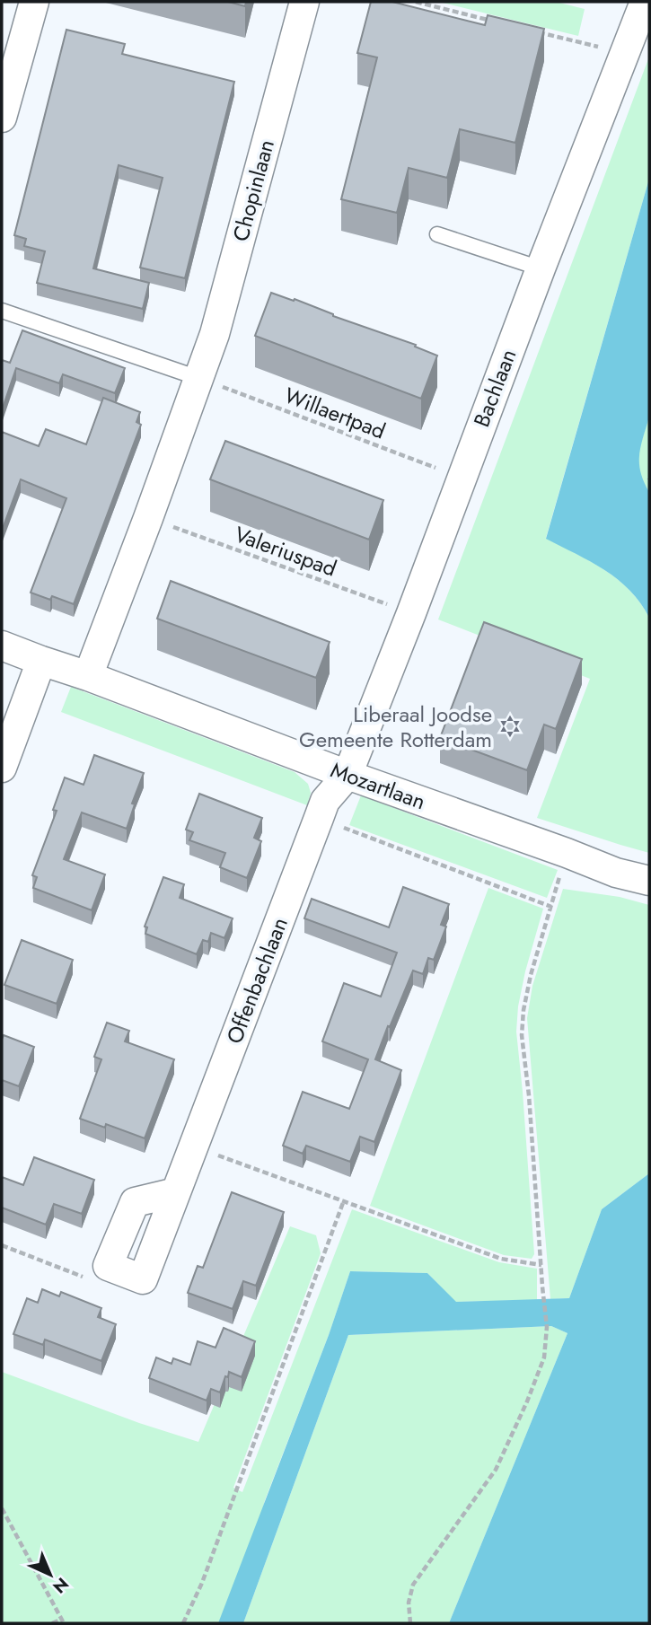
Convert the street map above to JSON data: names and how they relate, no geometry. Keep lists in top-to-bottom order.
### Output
{
  "streets": {
    "street": [
      "Chopinlaan",
      "Bachlaan",
      "Mozartlaan",
      "Offenbachlaan"
    ],
    "path": ["Willaertpad", "Valeriuspad"]
  },
  "crossings": [
    ["Chopinlaan", "Willaertpad"],
    ["Chopinlaan", "Valeriuspad"],
    ["Chopinlaan", "Mozartlaan"],
    ["Bachlaan", "Willaertpad"],
    ["Bachlaan", "Valeriuspad"],
    ["Bachlaan", "Mozartlaan"],
    ["Bachlaan", "Offenbachlaan"],
    ["Mozartlaan", "Offenbachlaan"]
  ],
  "places": {
    "synagogue": ["Liberaal Joodse Gemeente Rotterdam"]
  },
  "north": "bottom right"
}
